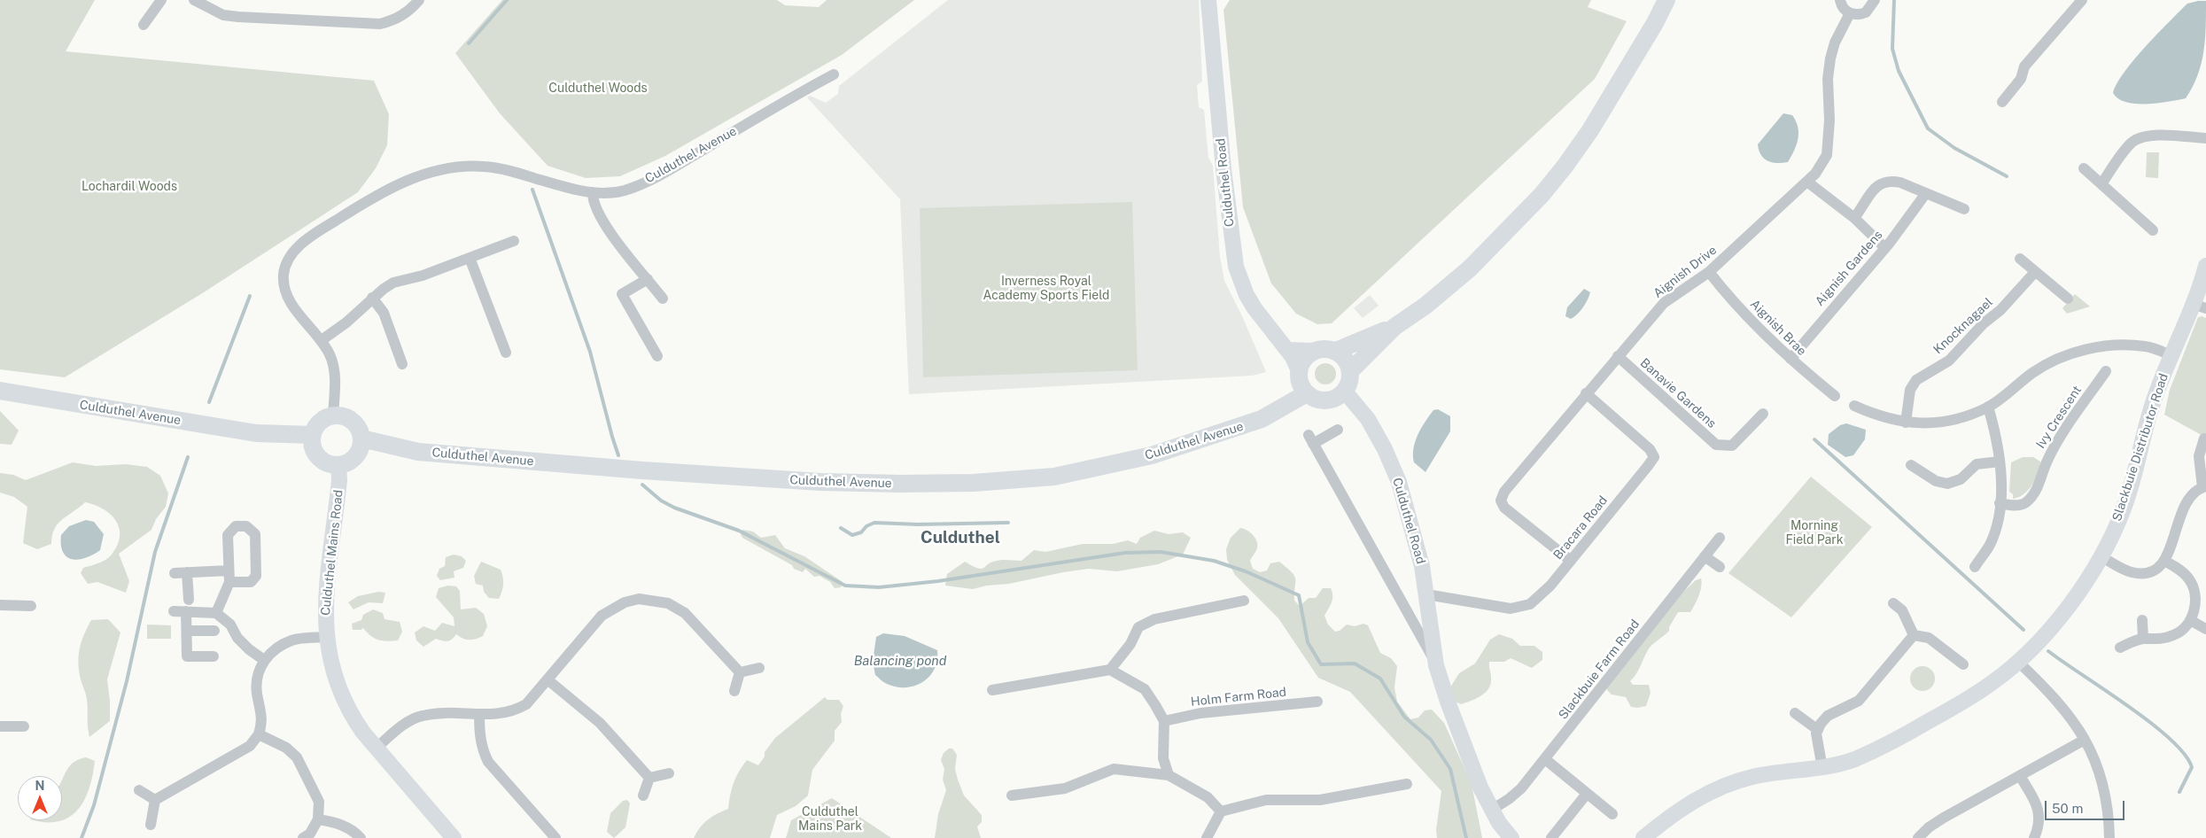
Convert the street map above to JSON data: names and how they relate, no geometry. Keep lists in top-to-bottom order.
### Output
{
  "streets": {
    "main road": ["Culduthel Avenue"],
    "street": [
      "Culduthel Road",
      "Aignish Gardens",
      "Aignish Drive",
      "Knocknagael",
      "Aignish Brae",
      "Banavie Gardens",
      "Ivy Crescent",
      "Slackbuie Distributor Road",
      "Bracara Road",
      "Culduthel Mains Road",
      "Slackbuie Farm Road",
      "Holm Farm Road"
    ]
  },
  "crossings": [
    ["Culduthel Avenue", "Culduthel Road"],
    ["Culduthel Avenue", "Culduthel Mains Road"],
    ["Culduthel Road", "Bracara Road"],
    ["Culduthel Road", "Slackbuie Farm Road"],
    ["Aignish Gardens", "Aignish Brae"],
    ["Aignish Drive", "Aignish Brae"],
    ["Aignish Drive", "Banavie Gardens"],
    ["Aignish Drive", "Bracara Road"]
  ],
  "districts": ["Culduthel"],
  "water": ["Balancing pond"],
  "parks": [
    "Culduthel Woods",
    "Lochardil Woods",
    "Inverness Royal Academy Sports Field",
    "Morning Field Park",
    "Culduthel Mains Park"
  ],
  "scale_bar": "50 m",
  "north": "top"
}
